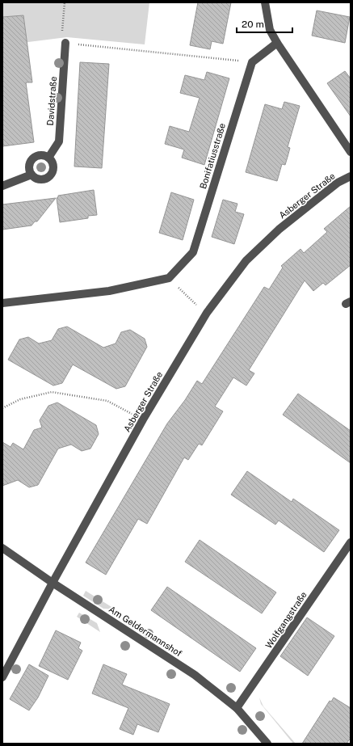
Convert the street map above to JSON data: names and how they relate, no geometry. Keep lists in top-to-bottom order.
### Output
{
  "streets": {
    "street": [
      "Davidstraße",
      "Bonifatiusstraße",
      "Asberger Straße",
      "Wolfgangstraße",
      "Am Geldermannshof"
    ]
  },
  "crossings": [
    ["Asberger Straße", "Am Geldermannshof"],
    ["Wolfgangstraße", "Am Geldermannshof"]
  ],
  "scale_bar": "20 m"
}
